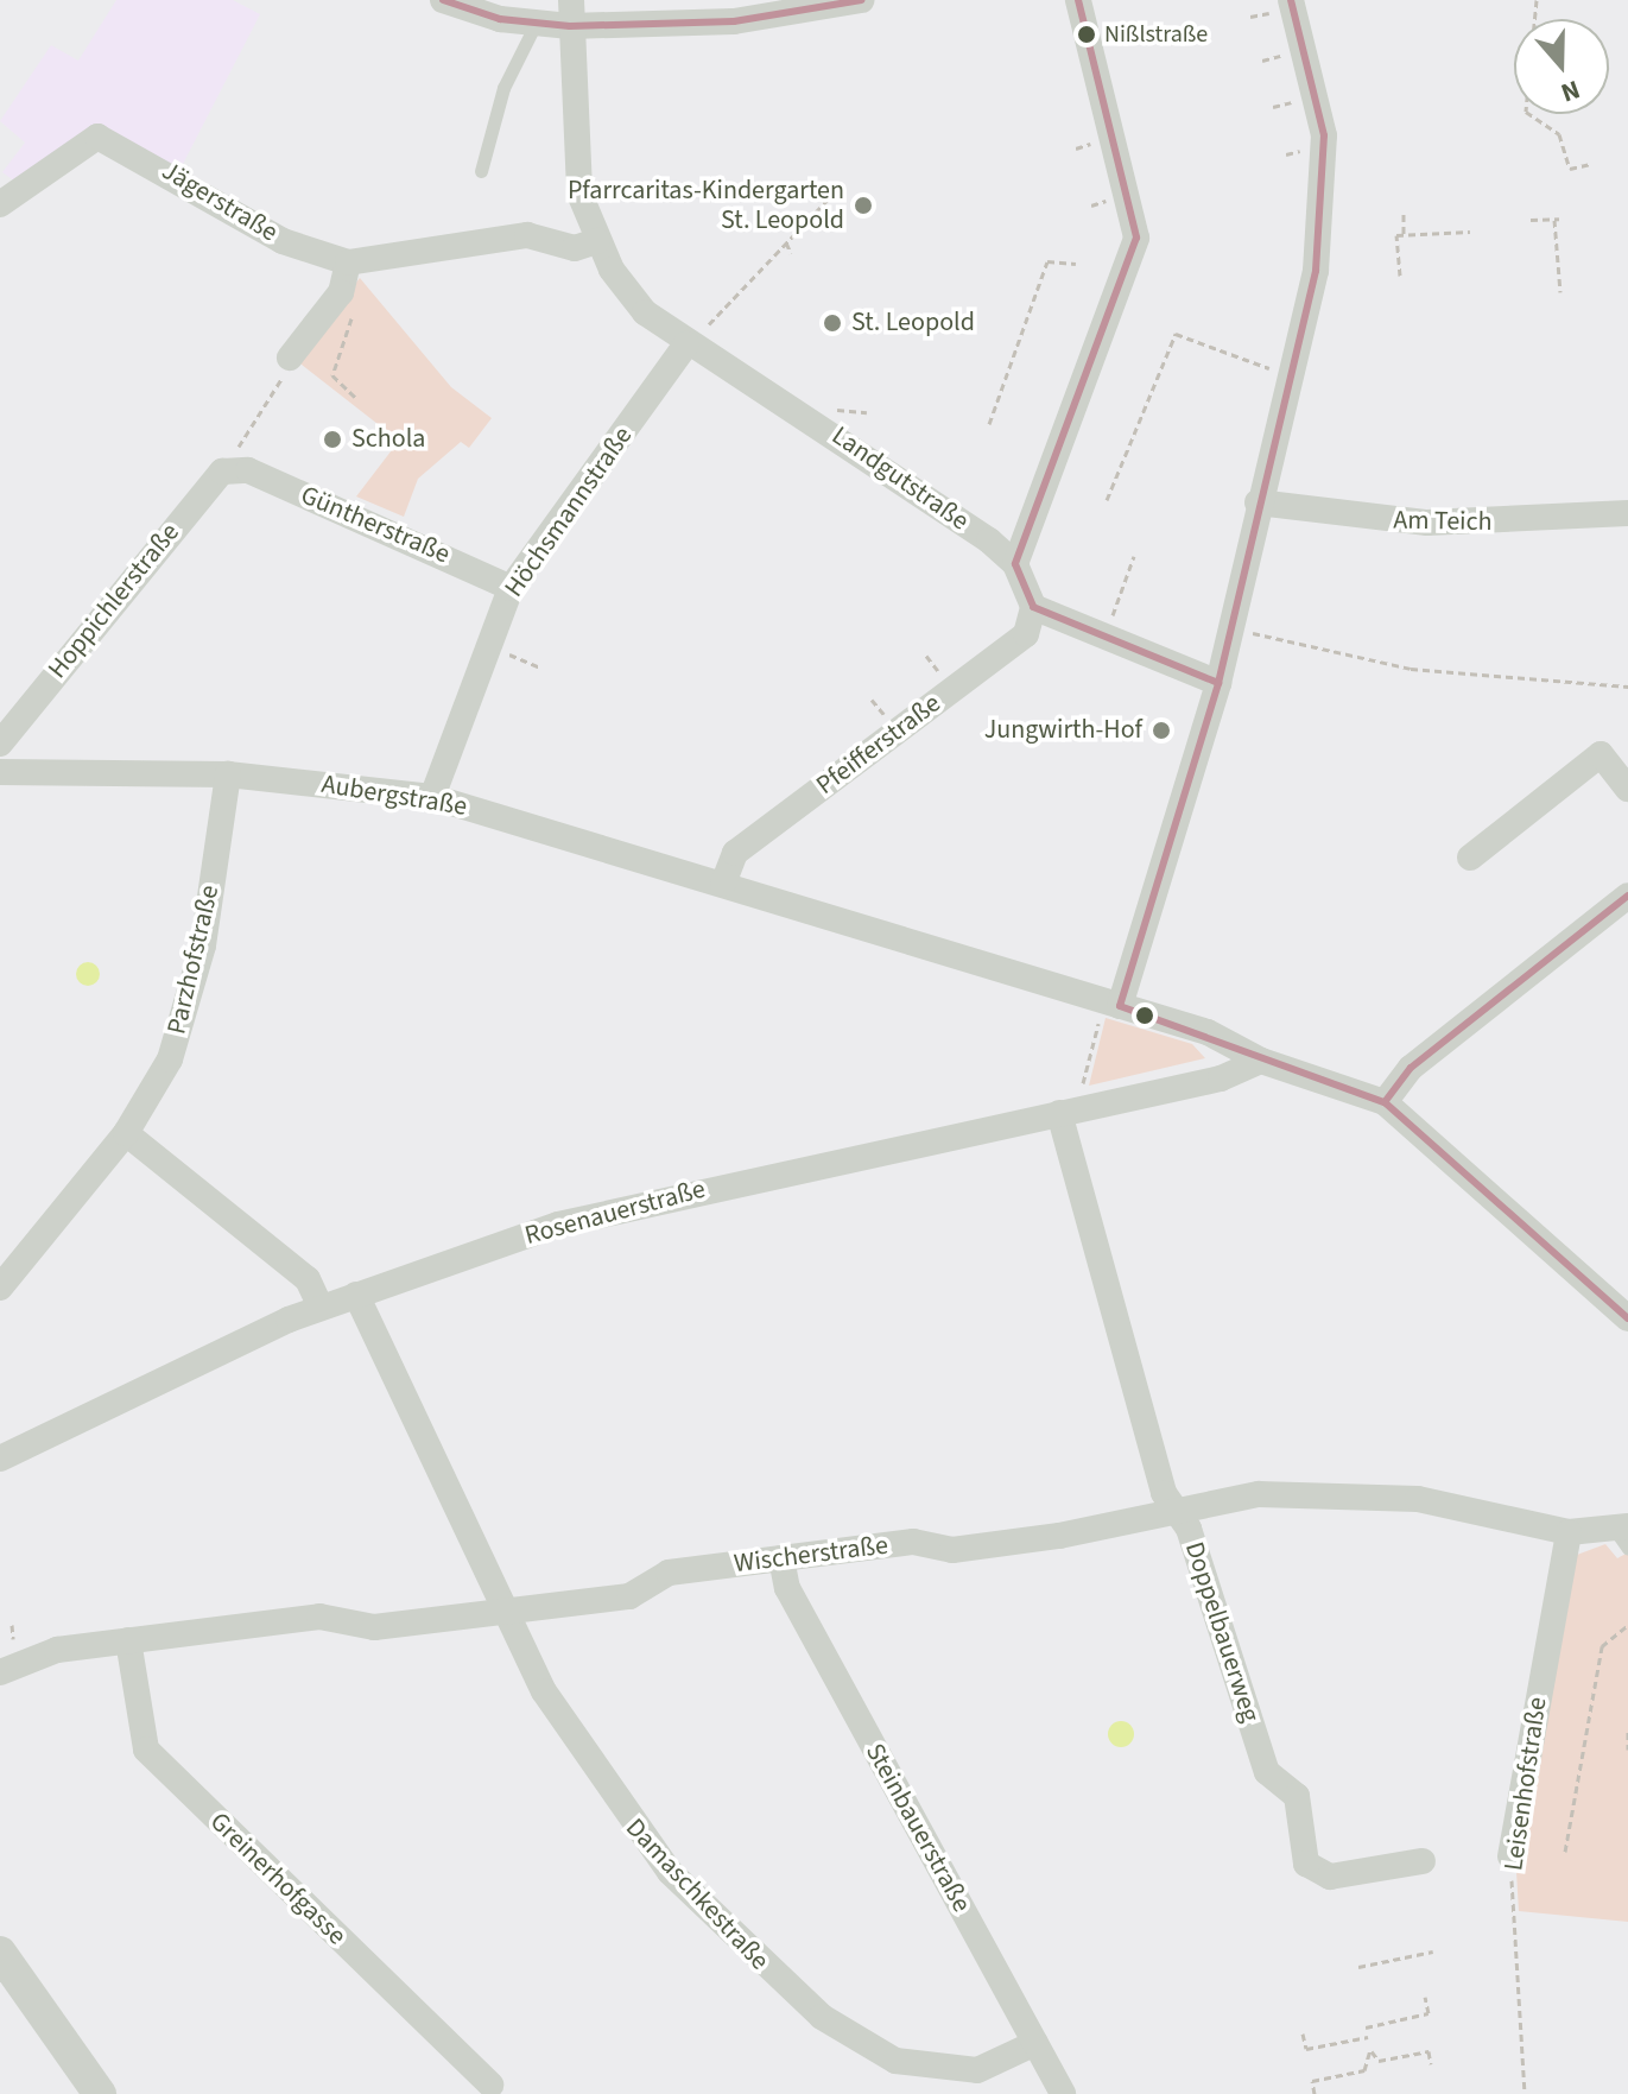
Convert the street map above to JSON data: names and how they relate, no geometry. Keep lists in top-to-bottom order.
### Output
{
  "streets": {
    "street": [
      "Jägerstraße",
      "Landgutstraße",
      "Höchsmannstraße",
      "Am Teich",
      "Güntherstraße",
      "Hoppichlerstraße",
      "Pfeifferstraße",
      "Aubergstraße",
      "Parzhofstraße",
      "Rosenauerstraße",
      "Wischerstraße",
      "Doppelbauerweg",
      "Leisenhofstraße",
      "Steinbauerstraße",
      "Greinerhofgasse",
      "Damaschkestraße"
    ]
  },
  "crossings": [
    ["Landgutstraße", "Höchsmannstraße"],
    ["Landgutstraße", "Pfeifferstraße"],
    ["Höchsmannstraße", "Güntherstraße"],
    ["Höchsmannstraße", "Aubergstraße"],
    ["Güntherstraße", "Hoppichlerstraße"],
    ["Pfeifferstraße", "Aubergstraße"],
    ["Aubergstraße", "Parzhofstraße"],
    ["Aubergstraße", "Rosenauerstraße"],
    ["Rosenauerstraße", "Doppelbauerweg"],
    ["Rosenauerstraße", "Damaschkestraße"],
    ["Wischerstraße", "Doppelbauerweg"],
    ["Wischerstraße", "Leisenhofstraße"],
    ["Wischerstraße", "Steinbauerstraße"],
    ["Wischerstraße", "Greinerhofgasse"],
    ["Wischerstraße", "Damaschkestraße"],
    ["Steinbauerstraße", "Damaschkestraße"]
  ],
  "places": [
    "Nißlstraße",
    "Pfarrcaritas-Kindergarten St. Leopold",
    "St. Leopold",
    "Schola",
    "Jungwirth-Hof"
  ],
  "north": "bottom"
}
